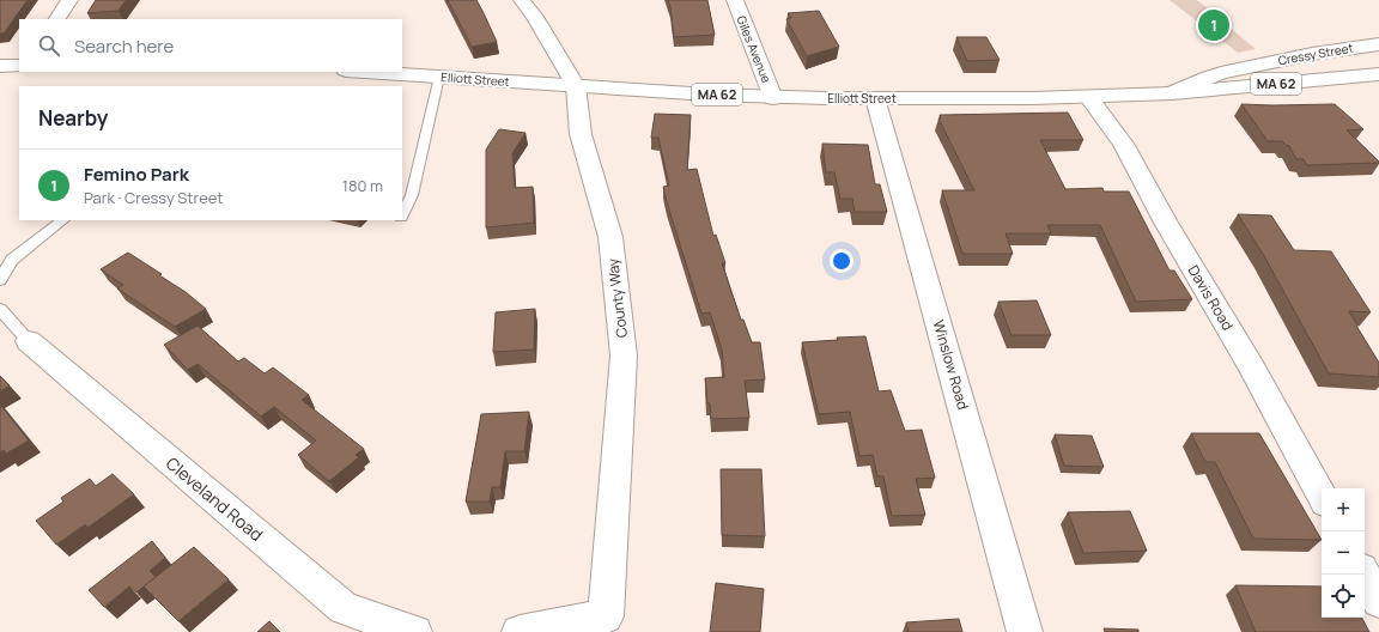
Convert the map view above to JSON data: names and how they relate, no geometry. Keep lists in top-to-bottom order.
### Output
{
  "streets": {
    "street": [
      "Giles Avenue",
      "Cressy Street",
      "Elliott Street",
      "MA 62",
      "County Way",
      "Davis Road",
      "Winslow Road",
      "Cleveland Road"
    ]
  },
  "crossings": [
    ["Giles Avenue", "Elliott Street"],
    ["Cressy Street", "Elliott Street"],
    ["Elliott Street", "County Way"],
    ["Elliott Street", "Davis Road"],
    ["Elliott Street", "Winslow Road"]
  ],
  "page": {
    "pins": "1",
    "search": "Search here",
    "heading": "Nearby",
    "list": [
      {
        "mark": "1",
        "name": "Femino Park",
        "note": "Park · Cressy Street",
        "value": "180 m"
      }
    ],
    "map_buttons": ["+", "−"]
  }
}
